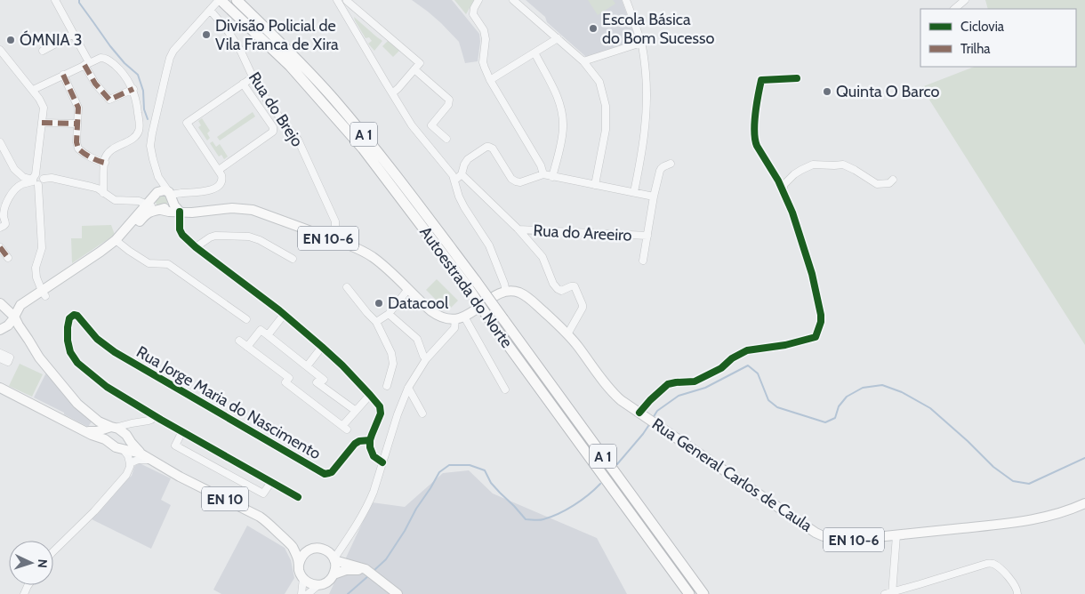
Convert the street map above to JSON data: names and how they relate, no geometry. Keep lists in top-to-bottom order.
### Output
{
  "streets": {
    "highway": ["A 1", "Autoestrada do Norte"],
    "main road": ["EN 10-6", "Rua General Carlos de Caula", "EN 10"],
    "street": ["Rua do Brejo", "Rua do Areeiro", "Rua Jorge Maria do Nascimento"]
  },
  "crossings": [
    ["Rua do Brejo", "EN 10-6"]
  ],
  "places": [
    "Escola Básica do Bom Sucesso",
    "Divisão Policial de Vila Franca de Xira",
    "ÓMNIA 3",
    "Quinta O Barco",
    "Datacool"
  ],
  "legend": ["Ciclovia", "Trilha"],
  "north": "right"
}
